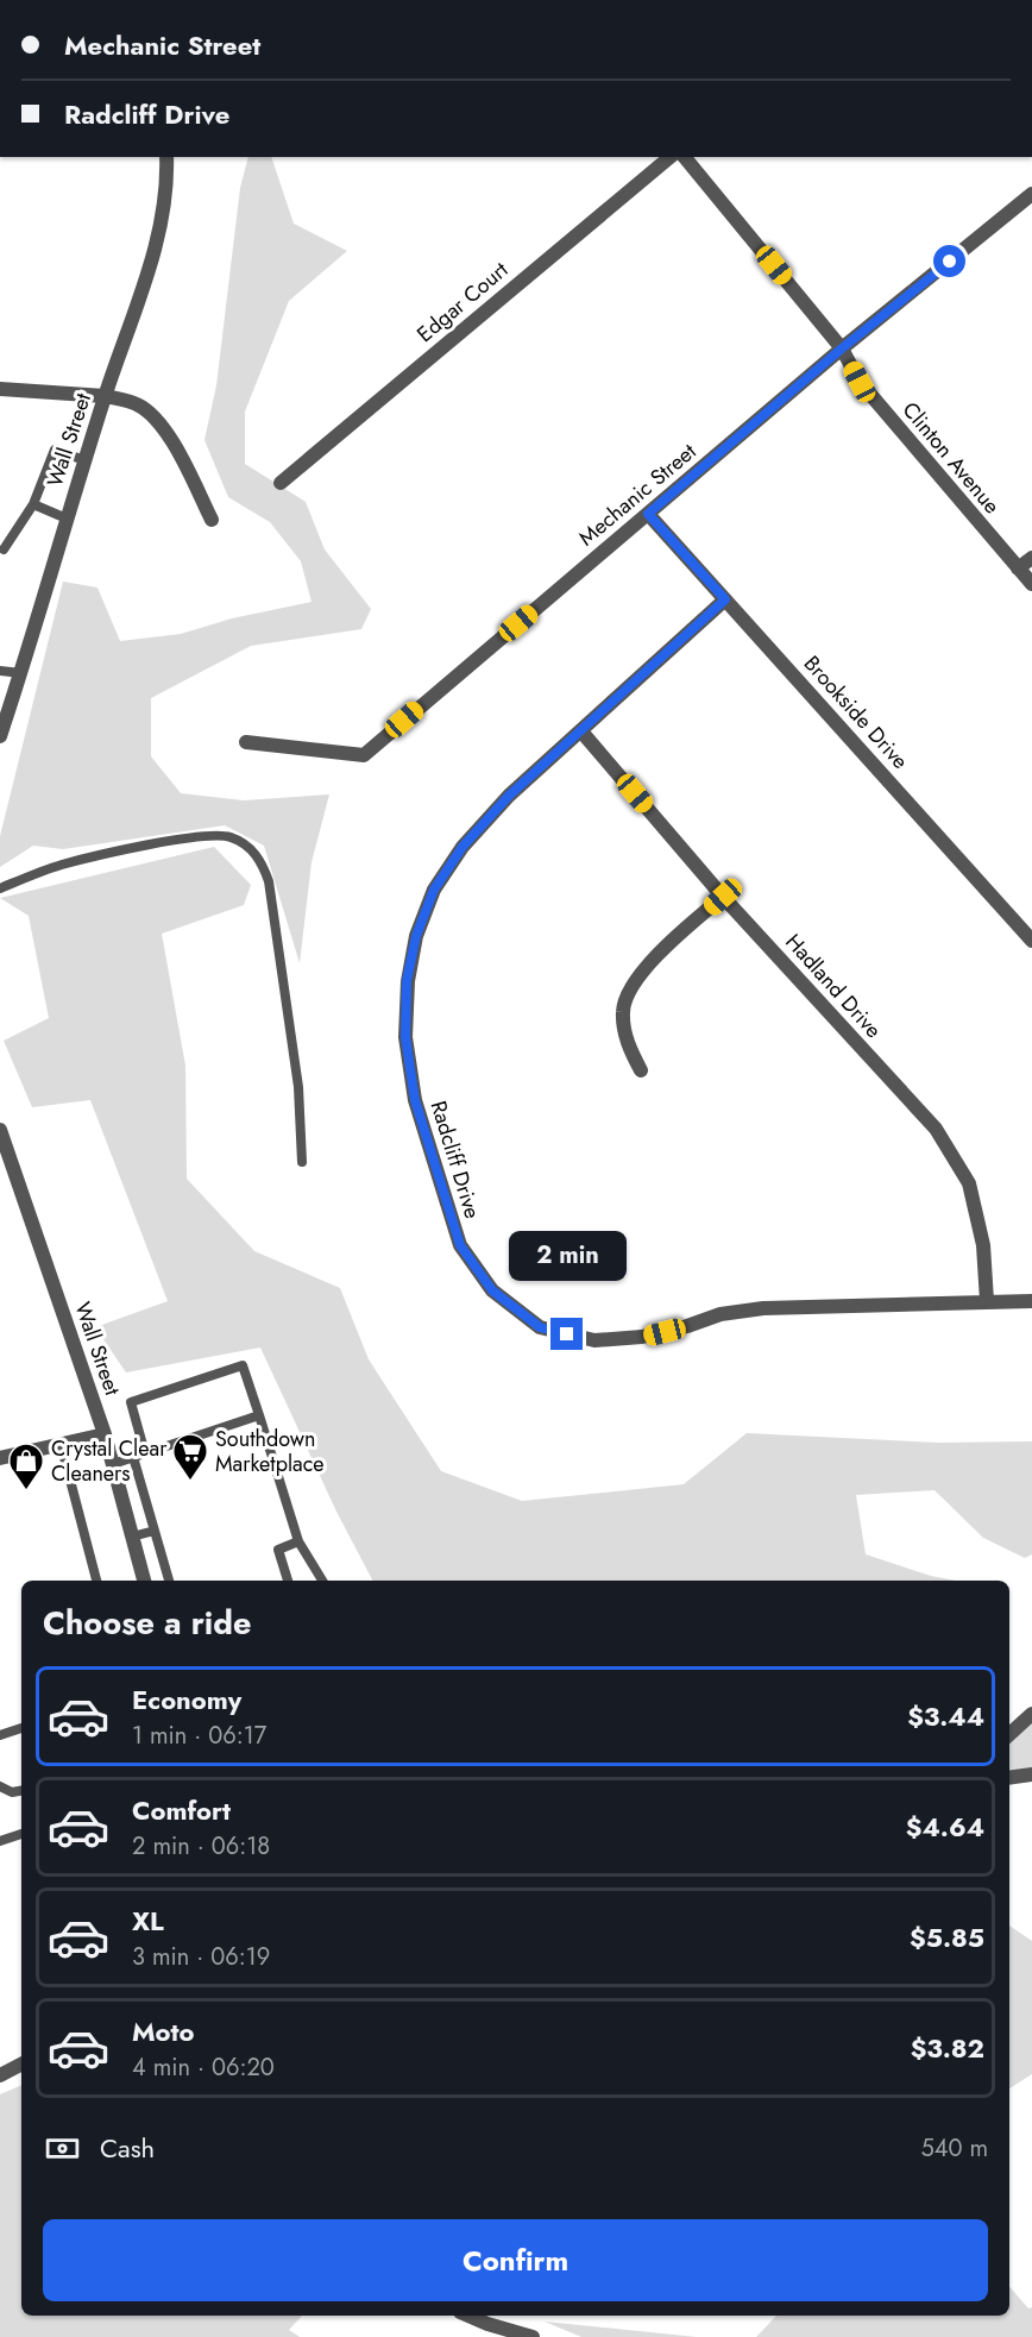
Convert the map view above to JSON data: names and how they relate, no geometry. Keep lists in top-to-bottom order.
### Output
{
  "streets": {
    "street": [
      "Edgar Court",
      "Wall Street",
      "Clinton Avenue",
      "Mechanic Street",
      "Brookside Drive",
      "Hadland Drive",
      "Radcliff Drive"
    ]
  },
  "crossings": [
    ["Clinton Avenue", "Mechanic Street"],
    ["Mechanic Street", "Brookside Drive"],
    ["Brookside Drive", "Radcliff Drive"],
    ["Hadland Drive", "Radcliff Drive"]
  ],
  "places": {
    "supermarket": ["Southdown Marketplace"],
    "shop": ["Crystal Clear Cleaners"]
  },
  "page": {
    "banner": ["Mechanic Street", "Radcliff Drive"],
    "bubble": "2 min",
    "heading": "Choose a ride",
    "list": [
      {
        "name": "Economy",
        "note": "1 min · 06:17",
        "value": "$3.44"
      },
      {
        "name": "Comfort",
        "note": "2 min · 06:18",
        "value": "$4.64"
      },
      {
        "name": "XL",
        "note": "3 min · 06:19",
        "value": "$5.85"
      },
      {
        "name": "Moto",
        "note": "4 min · 06:20",
        "value": "$3.82"
      }
    ],
    "pay": ["Cash", "540 m"],
    "buttons": "Confirm"
  }
}
